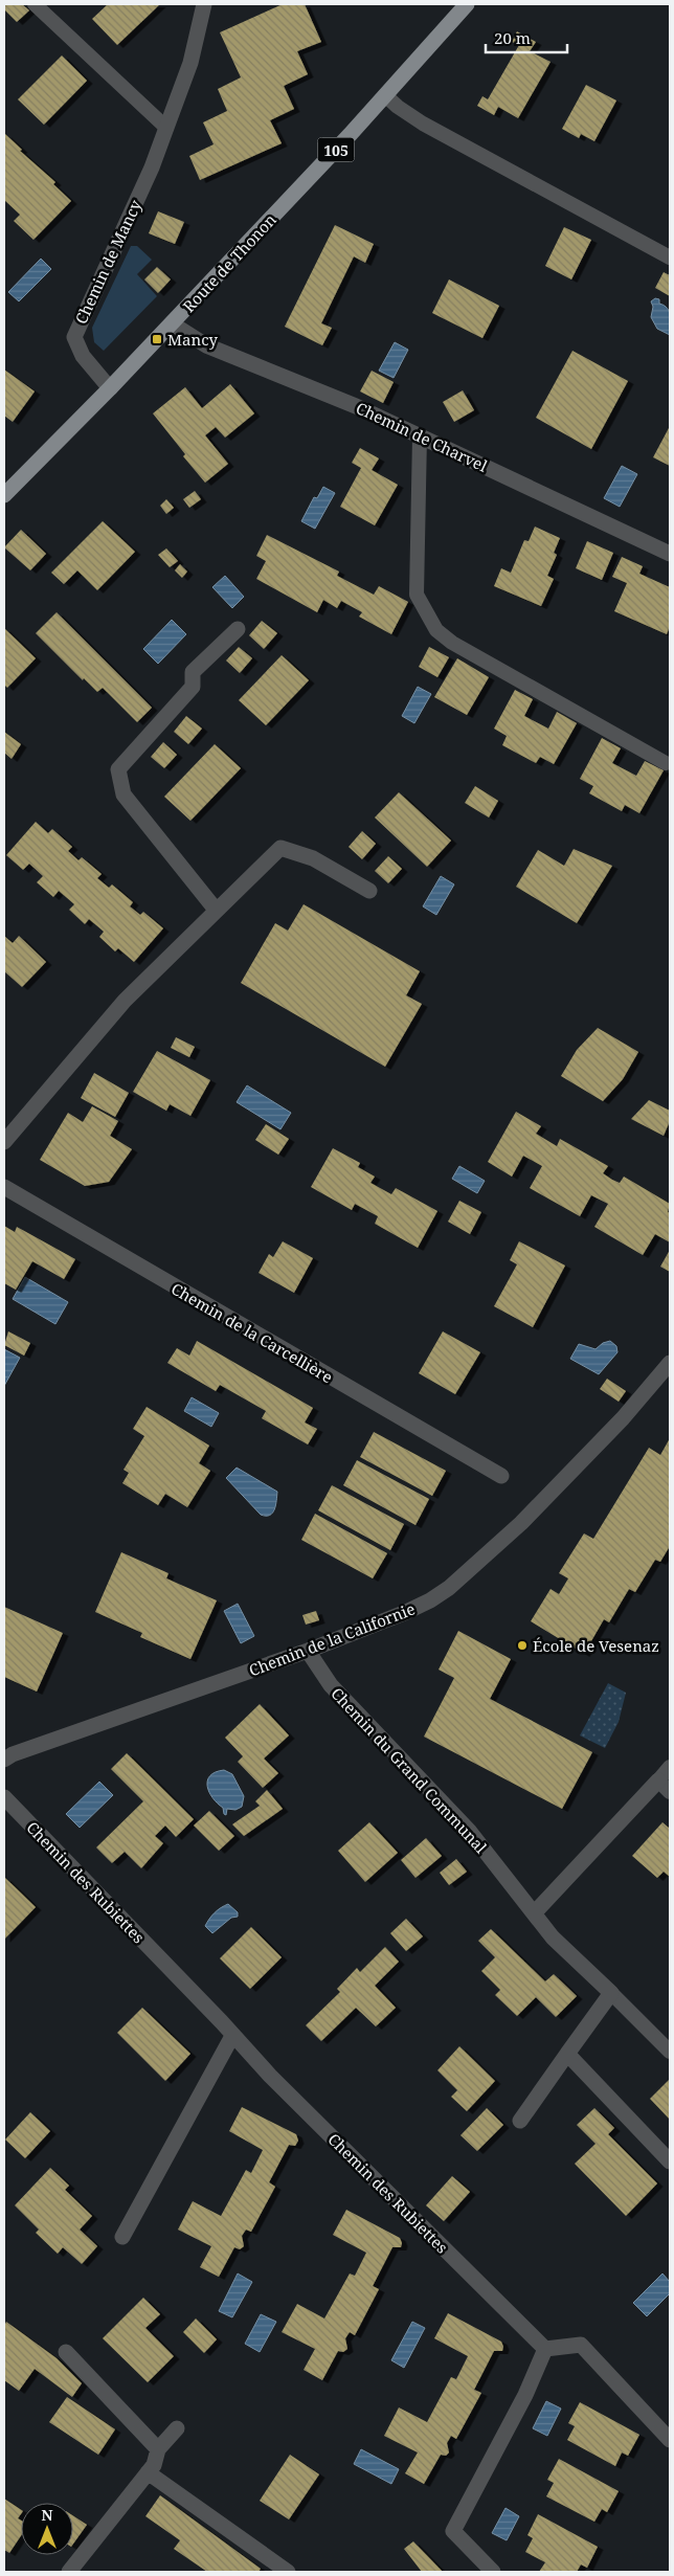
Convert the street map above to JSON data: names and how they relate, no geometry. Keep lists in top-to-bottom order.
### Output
{
  "streets": {
    "main road": ["105", "Route de Thonon"],
    "street": [
      "Chemin de Mancy",
      "Chemin de Charvel",
      "Chemin de la Carcellière",
      "Chemin de la Californie",
      "Chemin du Grand Communal",
      "Chemin des Rubiettes"
    ]
  },
  "crossings": [
    ["Chemin de Mancy", "Route de Thonon"],
    ["Route de Thonon", "Chemin de Charvel"],
    ["Chemin de la Californie", "Chemin du Grand Communal"]
  ],
  "places": {
    "transit": ["Mancy"],
    "other": ["École de Vesenaz"]
  },
  "scale_bar": "20 m",
  "north": "top"
}
